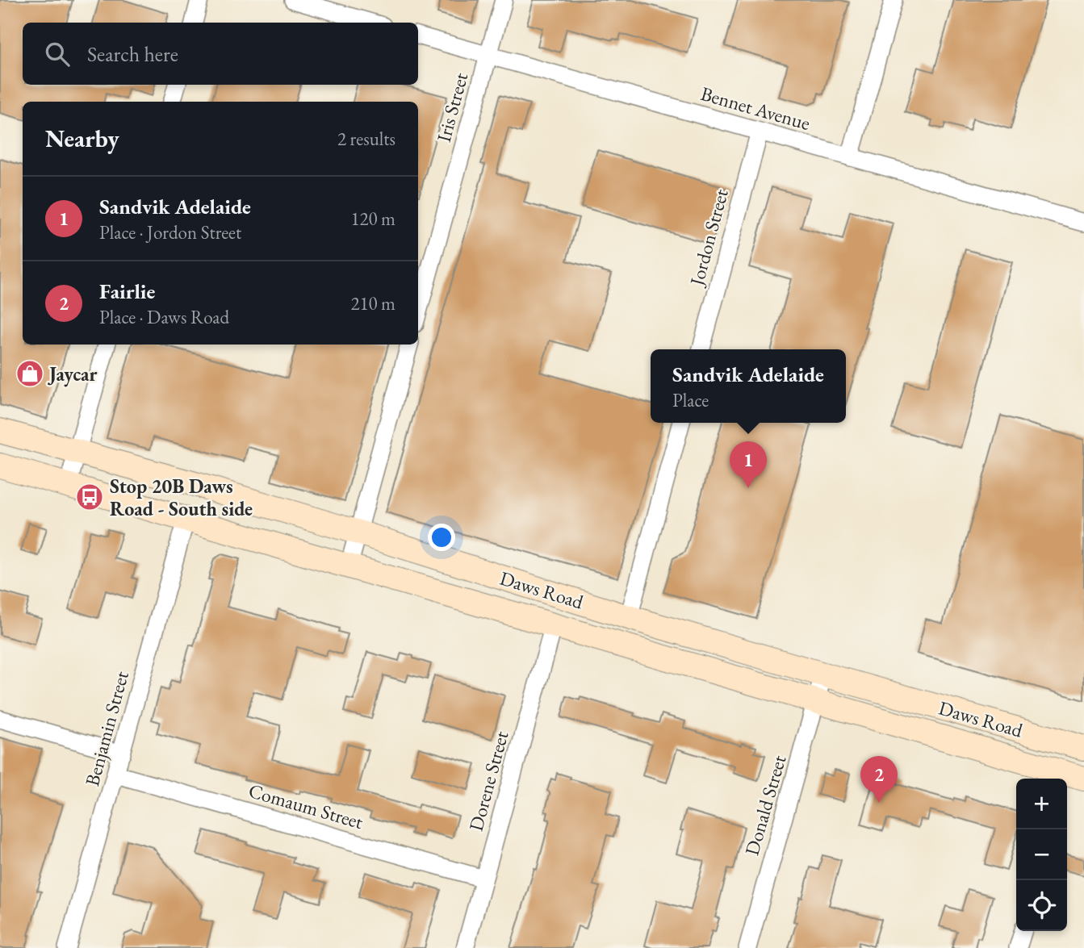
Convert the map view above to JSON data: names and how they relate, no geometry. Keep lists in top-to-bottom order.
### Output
{
  "streets": {
    "main road": ["Daws Road"],
    "street": [
      "Iris Street",
      "Bennet Avenue",
      "Jordon Street",
      "Benjamin Street",
      "Dorene Street",
      "Donald Street",
      "Comaum Street"
    ]
  },
  "crossings": [
    ["Iris Street", "Bennet Avenue"],
    ["Bennet Avenue", "Jordon Street"],
    ["Daws Road", "Benjamin Street"],
    ["Daws Road", "Dorene Street"],
    ["Daws Road", "Donald Street"],
    ["Benjamin Street", "Comaum Street"],
    ["Dorene Street", "Comaum Street"]
  ],
  "places": {
    "shop": ["Jaycar"],
    "bus stop": ["Stop 20B Daws Road - South side"]
  },
  "page": {
    "search": "Search here",
    "heading": ["Nearby", "2 results"],
    "list": [
      {
        "mark": "1",
        "name": "Sandvik Adelaide",
        "note": "Place · Jordon Street",
        "value": "120 m"
      },
      {
        "mark": "2",
        "name": "Fairlie",
        "note": "Place · Daws Road",
        "value": "210 m"
      }
    ],
    "popup": ["Sandvik Adelaide", "Place"],
    "pins": ["1", "2"],
    "map_buttons": ["+", "−"]
  }
}
